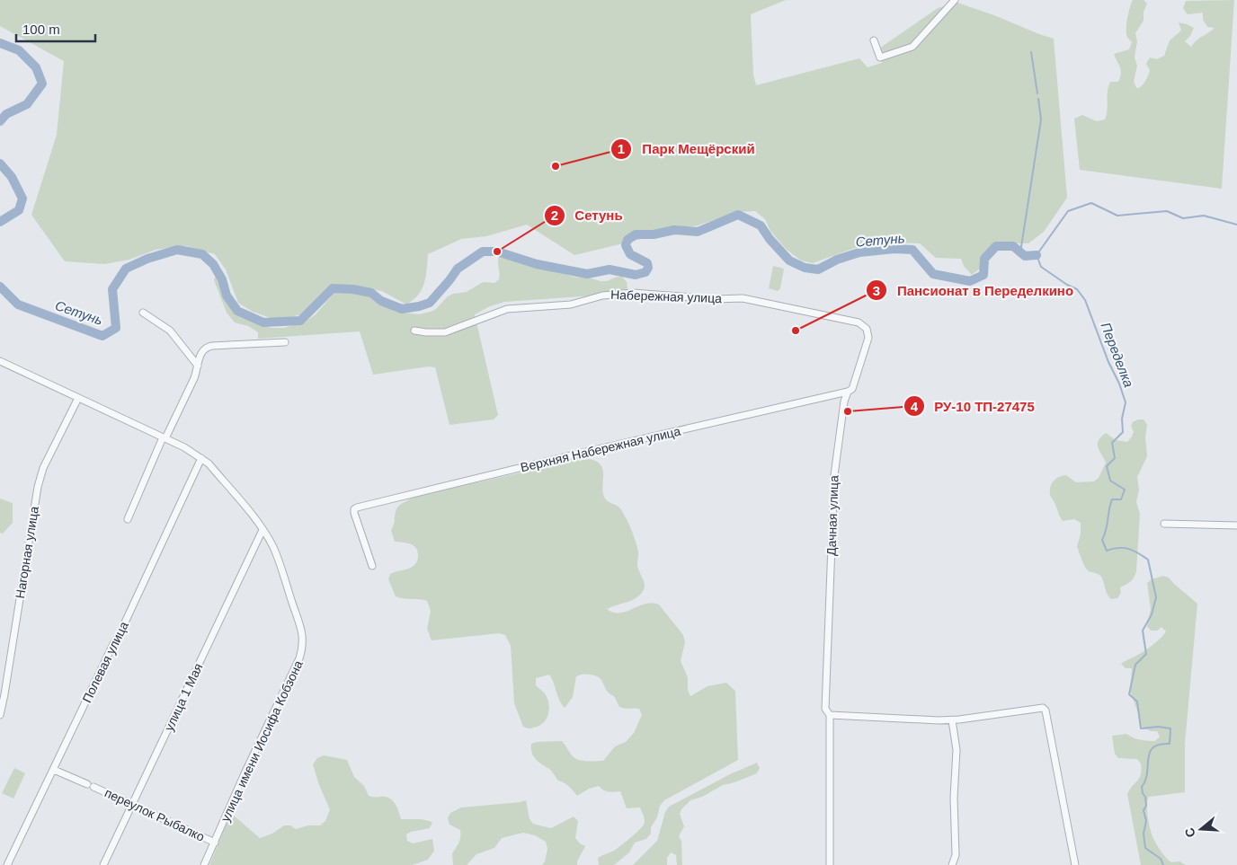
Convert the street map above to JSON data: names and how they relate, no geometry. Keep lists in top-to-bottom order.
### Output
{
  "streets": {
    "street": [
      "Набережная улица",
      "Верхняя Набережная улица",
      "Дачная улица",
      "Нагорная улица",
      "Полевая улица",
      "улица 1 Мая",
      "улица имени Иосифа Кобзона",
      "переулок Рыбалко"
    ]
  },
  "crossings": [
    ["Набережная улица", "Дачная улица"],
    ["Верхняя Набережная улица", "Дачная улица"],
    ["Нагорная улица", "улица имени Иосифа Кобзона"],
    ["Полевая улица", "улица имени Иосифа Кобзона"],
    ["Полевая улица", "переулок Рыбалко"],
    ["улица 1 Мая", "улица имени Иосифа Кобзона"],
    ["улица 1 Мая", "переулок Рыбалко"],
    ["улица имени Иосифа Кобзона", "переулок Рыбалко"]
  ],
  "water": ["Сетунь", "Переделка"],
  "places": [
    "Парк Мещёрский",
    "Сетунь",
    "Пансионат в Переделкино",
    "РУ-10 ТП-27475"
  ],
  "scale_bar": "100 m",
  "north": "left"
}
